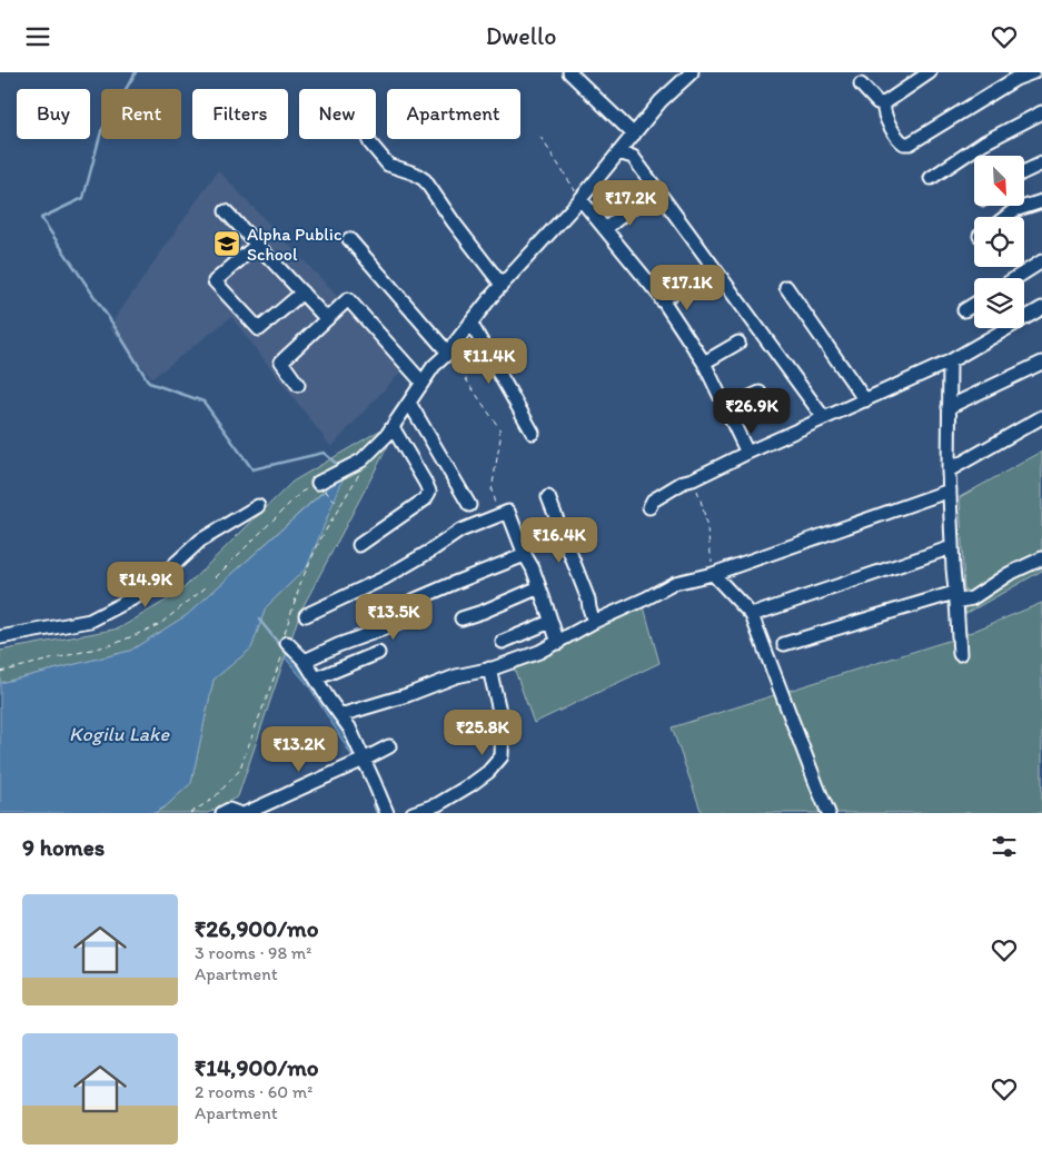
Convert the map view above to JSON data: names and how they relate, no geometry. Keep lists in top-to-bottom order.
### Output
{
  "water": ["Kogilu Lake"],
  "places": {
    "school or university": ["Alpha Public School"]
  },
  "north": "bottom right",
  "page": {
    "header": "Dwello",
    "chip": [
      "Buy",
      "Rent",
      "Filters",
      "New",
      "Apartment"
    ],
    "price": [
      "₹17.2K",
      "₹17.1K",
      "₹11.4K",
      "₹26.9K",
      "₹16.4K",
      "₹14.9K",
      "₹13.5K",
      "₹25.8K",
      "₹13.2K"
    ],
    "heading": "9 homes",
    "list": [
      {
        "name": "₹26,900/mo",
        "note": "3 rooms · 98 m² · Apartment"
      },
      {
        "name": "₹14,900/mo",
        "note": "2 rooms · 60 m² · Apartment"
      }
    ]
  }
}
